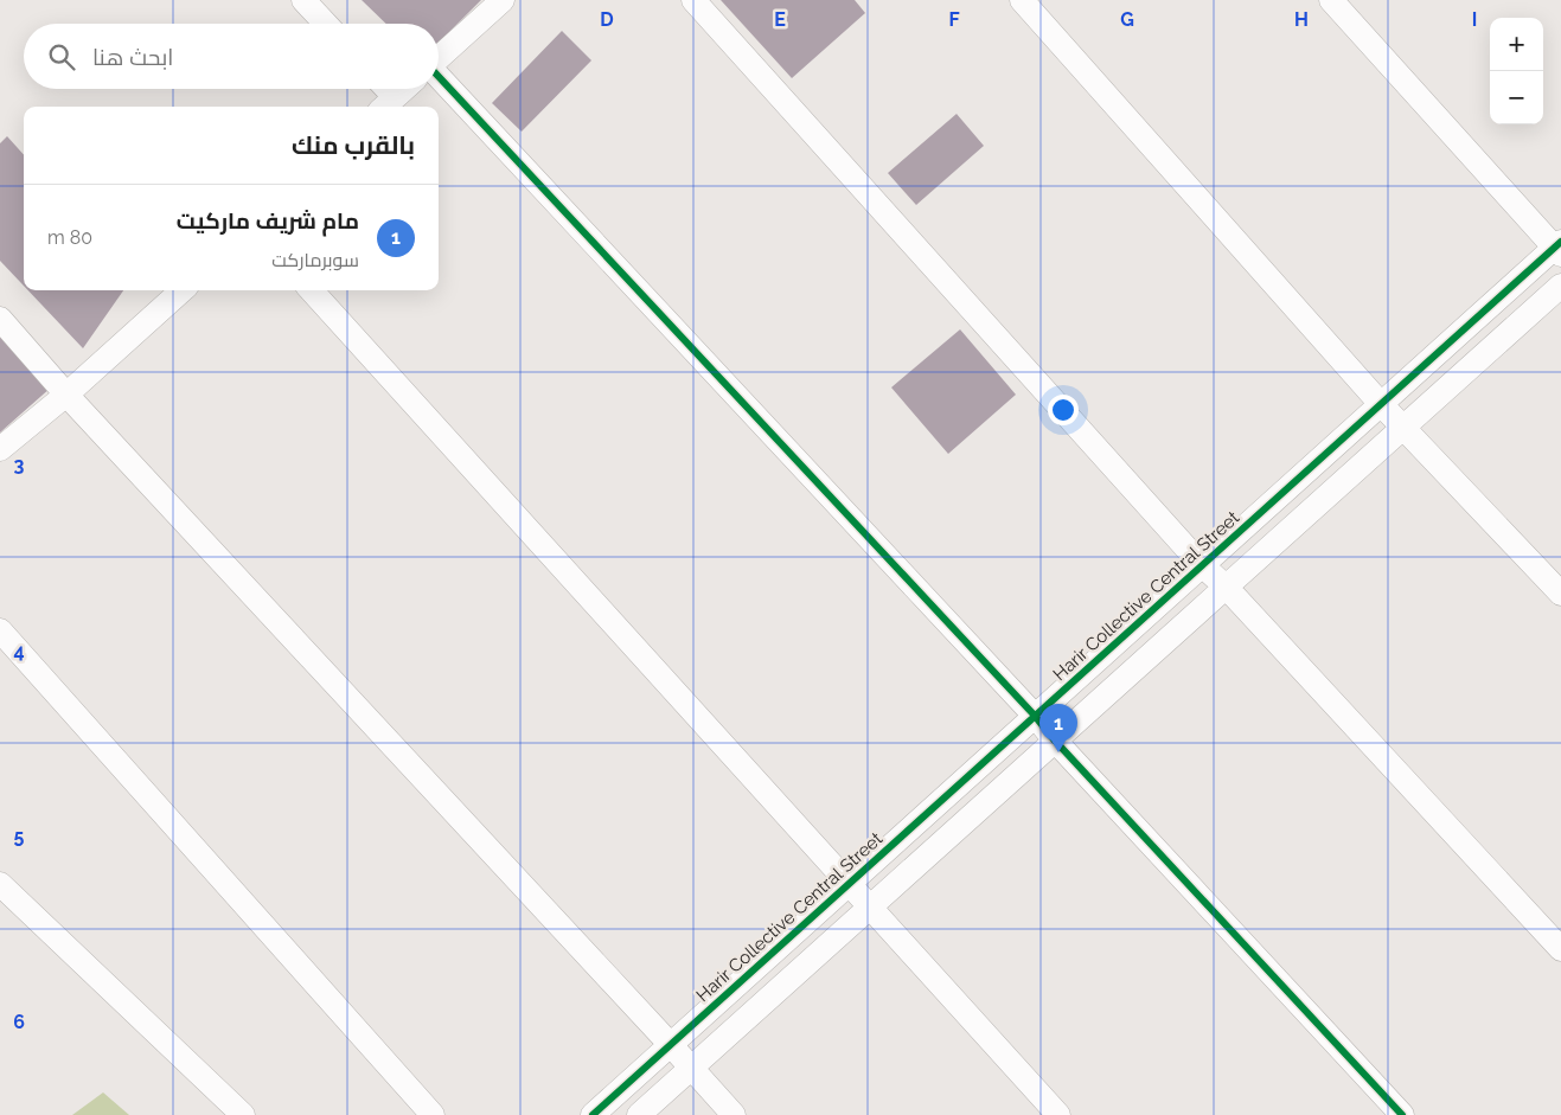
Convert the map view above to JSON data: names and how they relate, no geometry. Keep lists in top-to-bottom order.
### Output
{
  "streets": {
    "street": ["Harir Collective Central Street"]
  },
  "page": {
    "map_buttons": ["+", "−"],
    "search": "ابحث هنا",
    "heading": "بالقرب منك",
    "list": [
      {
        "mark": "1",
        "name": "مام شریف مارکیت",
        "note": "سوبرماركت",
        "value": "80 m"
      }
    ],
    "pins": "1"
  },
  "grid": {
    "columns": [
      "D",
      "E",
      "F",
      "G",
      "H",
      "I"
    ],
    "rows": [
      "3",
      "4",
      "5",
      "6"
    ]
  }
}
